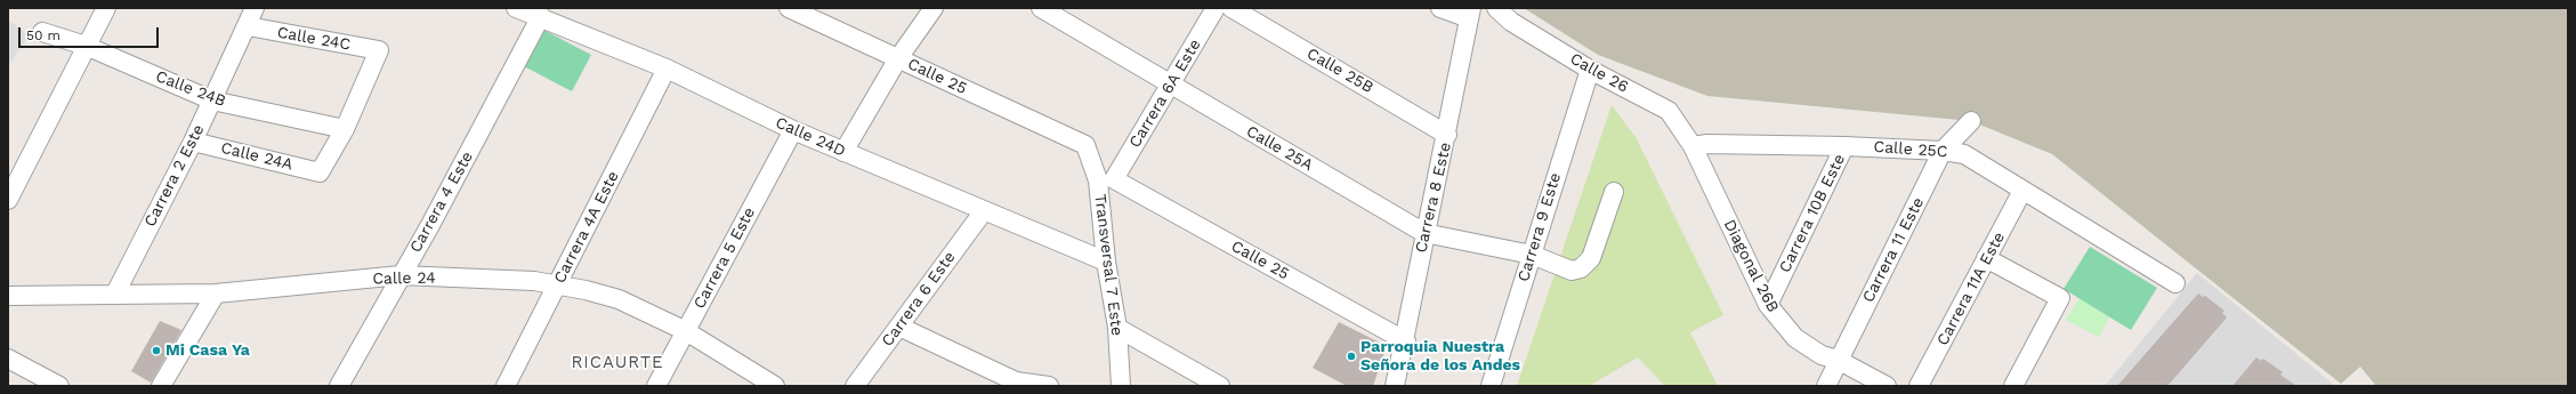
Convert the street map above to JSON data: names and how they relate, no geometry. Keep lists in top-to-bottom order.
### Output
{
  "streets": {
    "street": [
      "Calle 24C",
      "Calle 25B",
      "Calle 26",
      "Calle 25",
      "Calle 24B",
      "Carrera 6A Este",
      "Calle 24D",
      "Calle 25A",
      "Calle 25C",
      "Calle 24A",
      "Carrera 2 Este",
      "Carrera 8 Este",
      "Carrera 4 Este",
      "Carrera 10B Este",
      "Carrera 4A Este",
      "Carrera 9 Este",
      "Carrera 11 Este",
      "Carrera 5 Este",
      "Transversal 7 Este",
      "Diagonal 26B",
      "Calle 24",
      "Carrera 11A Este",
      "Carrera 6 Este"
    ]
  },
  "crossings": [
    ["Calle 24C", "Calle 24B"],
    ["Calle 24C", "Calle 24A"],
    ["Calle 24C", "Carrera 2 Este"],
    ["Calle 25B", "Carrera 8 Este"],
    ["Calle 26", "Calle 25C"],
    ["Calle 26", "Carrera 9 Este"],
    ["Calle 26", "Diagonal 26B"],
    ["Calle 25", "Carrera 6A Este"],
    ["Calle 25", "Carrera 8 Este"],
    ["Calle 25", "Transversal 7 Este"],
    ["Calle 24B", "Calle 24A"],
    ["Calle 24B", "Carrera 2 Este"],
    ["Carrera 6A Este", "Calle 25A"],
    ["Carrera 6A Este", "Transversal 7 Este"],
    ["Calle 24D", "Carrera 4 Este"],
    ["Calle 24D", "Carrera 4A Este"],
    ["Calle 24D", "Carrera 5 Este"],
    ["Calle 24D", "Transversal 7 Este"],
    ["Calle 24D", "Carrera 6 Este"],
    ["Calle 25A", "Carrera 8 Este"],
    ["Calle 25A", "Carrera 9 Este"],
    ["Calle 25C", "Carrera 10B Este"],
    ["Calle 25C", "Carrera 11 Este"],
    ["Calle 25C", "Diagonal 26B"],
    ["Calle 25C", "Carrera 11A Este"],
    ["Calle 24A", "Carrera 2 Este"],
    ["Carrera 2 Este", "Calle 24"],
    ["Carrera 4 Este", "Calle 24"],
    ["Carrera 10B Este", "Diagonal 26B"],
    ["Carrera 4A Este", "Calle 24"],
    ["Carrera 11 Este", "Diagonal 26B"],
    ["Carrera 5 Este", "Calle 24"]
  ],
  "districts": ["RICAURTE"],
  "places": ["Mi Casa Ya", "Parroquia Nuestra Señora de los Andes"],
  "scale_bar": "50 m"
}
